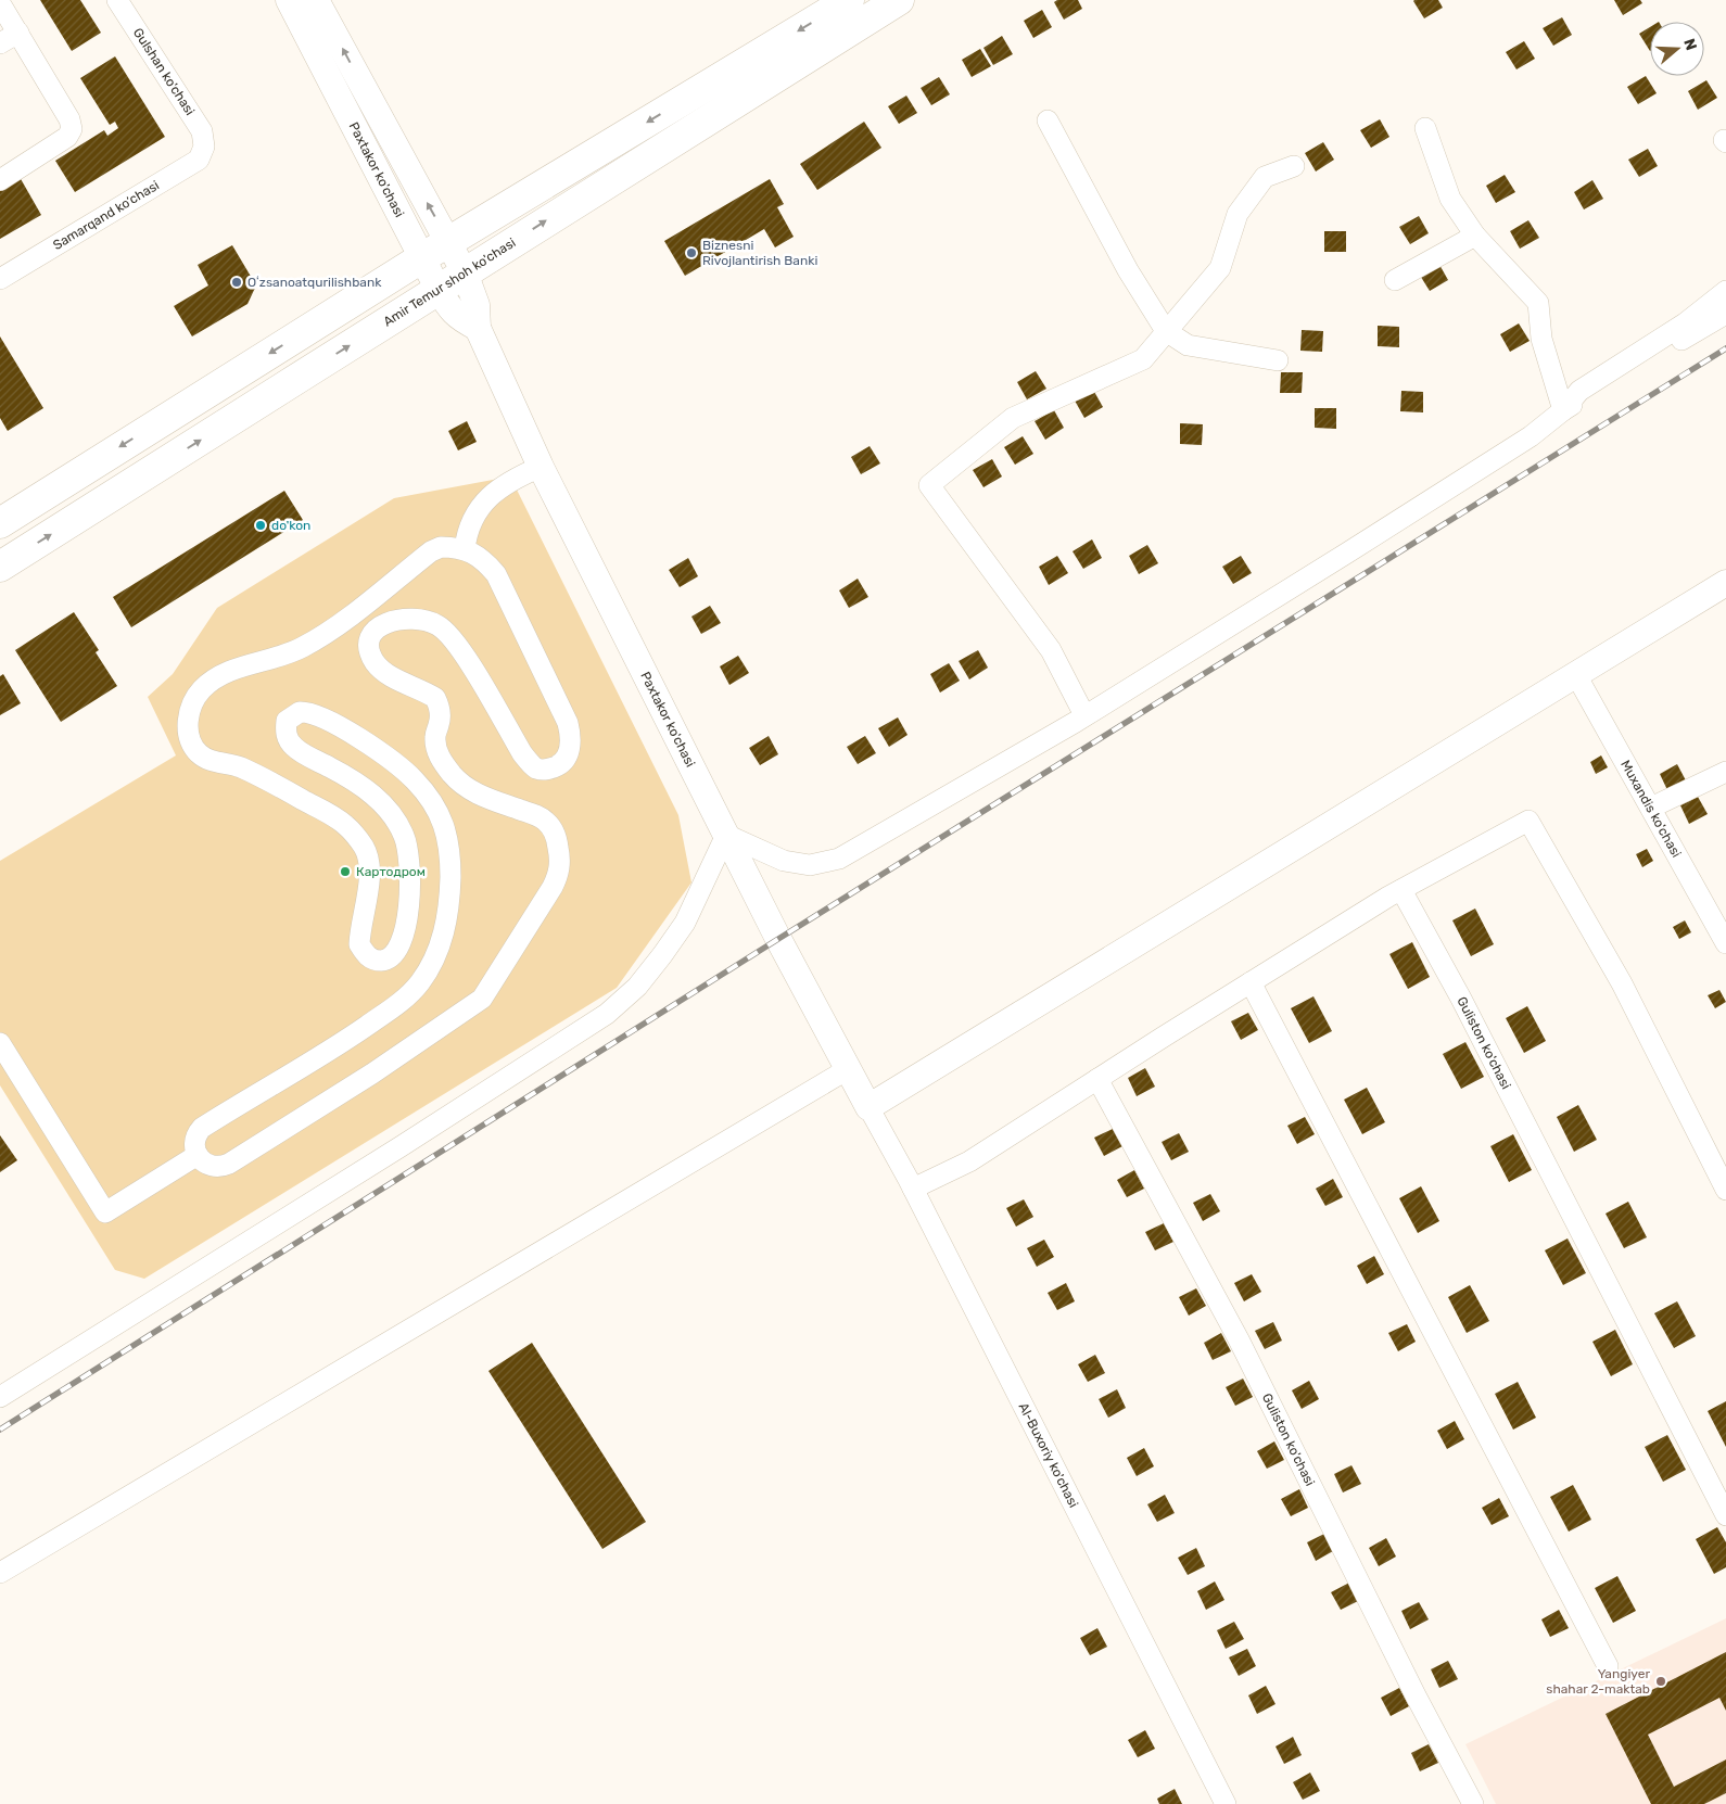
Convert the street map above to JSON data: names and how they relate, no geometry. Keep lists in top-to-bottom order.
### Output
{
  "streets": {
    "highway": ["Amir Temur shoh ko'chasi"],
    "main road": ["Paxtakor ko'chasi"],
    "street": [
      "Gulshan ko'chasi",
      "Samarqand ko‘chasi",
      "Muxandis ko'chasi",
      "Guliston ko'chasi",
      "Al-Buxoriy ko'chasi"
    ]
  },
  "crossings": [
    ["Gulshan ko'chasi", "Samarqand ko‘chasi"],
    ["Paxtakor ko'chasi", "Amir Temur shoh ko'chasi"],
    ["Paxtakor ko'chasi", "Al-Buxoriy ko'chasi"]
  ],
  "places": [
    "Biznesni Rivojlantirish Banki",
    "Oʻzsanoatqurilishbank",
    "do'kon",
    "Картодром",
    "Yangiyer shahar 2-maktab"
  ],
  "north": "right"
}
